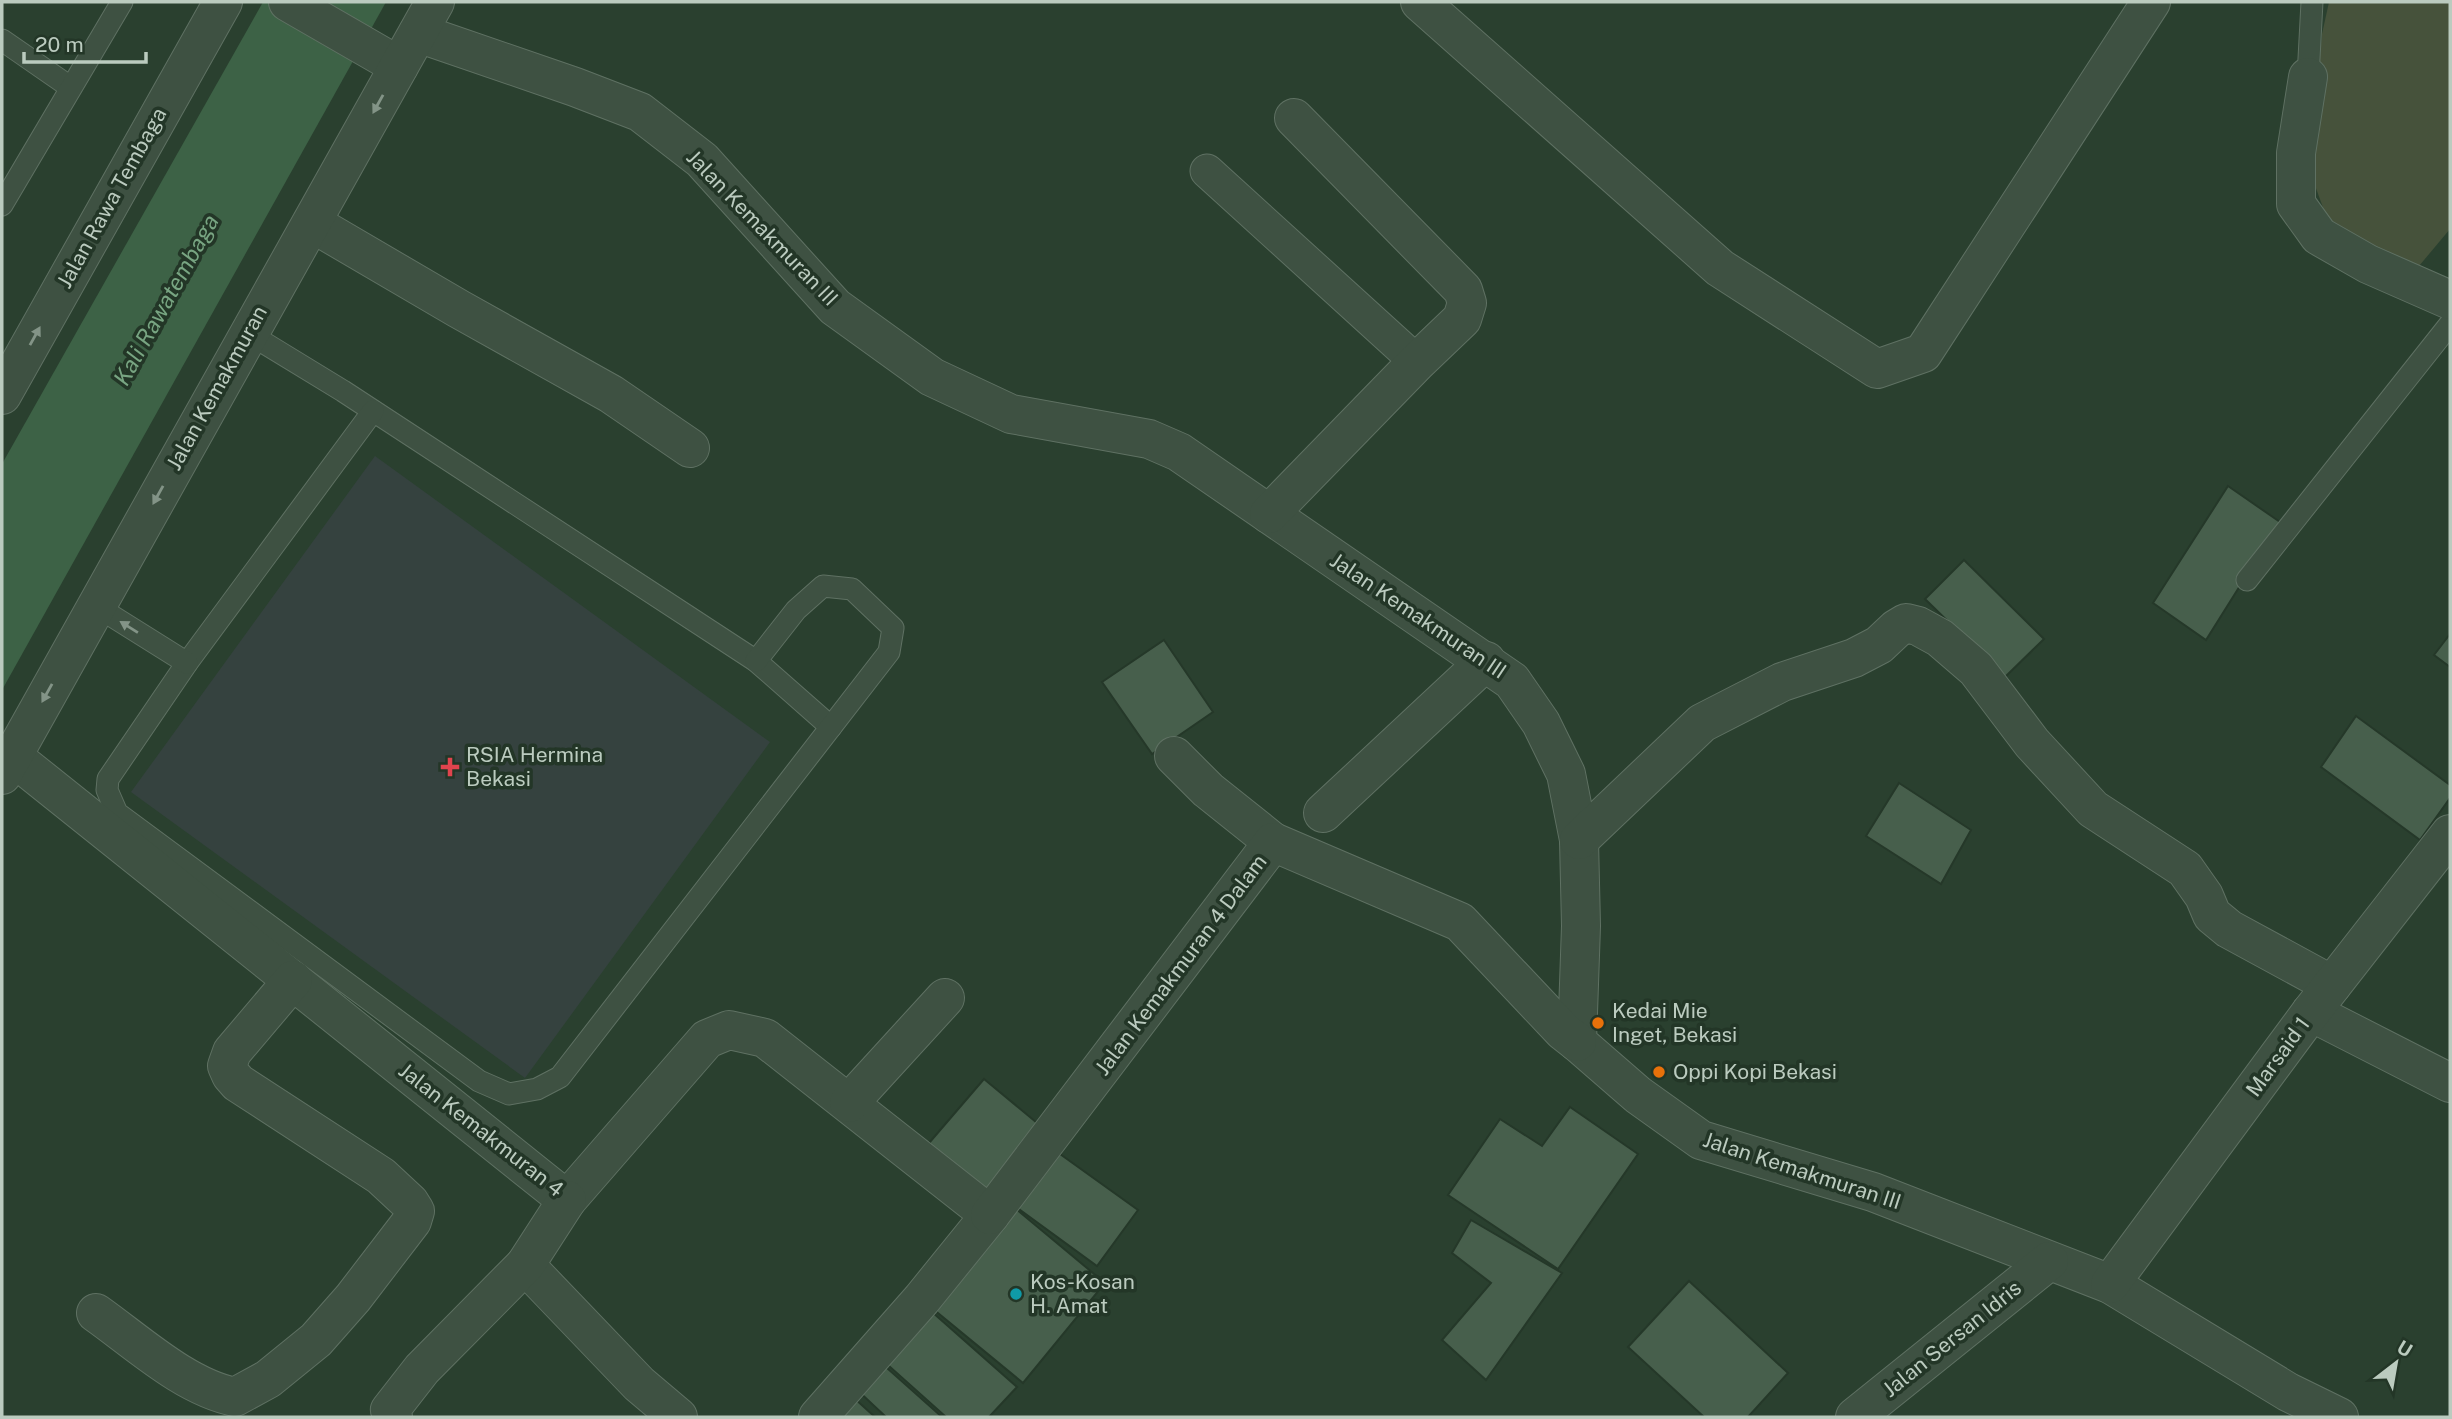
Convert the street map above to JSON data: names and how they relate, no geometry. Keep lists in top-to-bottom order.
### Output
{
  "streets": {
    "street": [
      "Jalan Rawa Tembaga",
      "Jalan Kemakmuran III",
      "Jalan Kemakmuran",
      "Jalan Kemakmuran 4 Dalam",
      "Marsaid 1",
      "Jalan Kemakmuran 4",
      "Jalan Sersan Idris"
    ]
  },
  "crossings": [
    ["Jalan Kemakmuran III", "Jalan Kemakmuran"],
    ["Jalan Kemakmuran III", "Jalan Kemakmuran 4 Dalam"],
    ["Jalan Kemakmuran III", "Marsaid 1"],
    ["Jalan Kemakmuran III", "Jalan Sersan Idris"],
    ["Jalan Kemakmuran", "Jalan Kemakmuran 4"],
    ["Jalan Kemakmuran 4 Dalam", "Jalan Kemakmuran 4"]
  ],
  "one_way": ["Jalan Rawa Tembaga", "Jalan Kemakmuran"],
  "water": ["Kali Rawatembaga"],
  "places": {
    "health": ["RSIA Hermina Bekasi"],
    "other": ["Kedai Mie Inget, Bekasi", "Oppi Kopi Bekasi", "Kos-Kosan H. Amat"]
  },
  "scale_bar": "20 m",
  "north": "top right"
}
